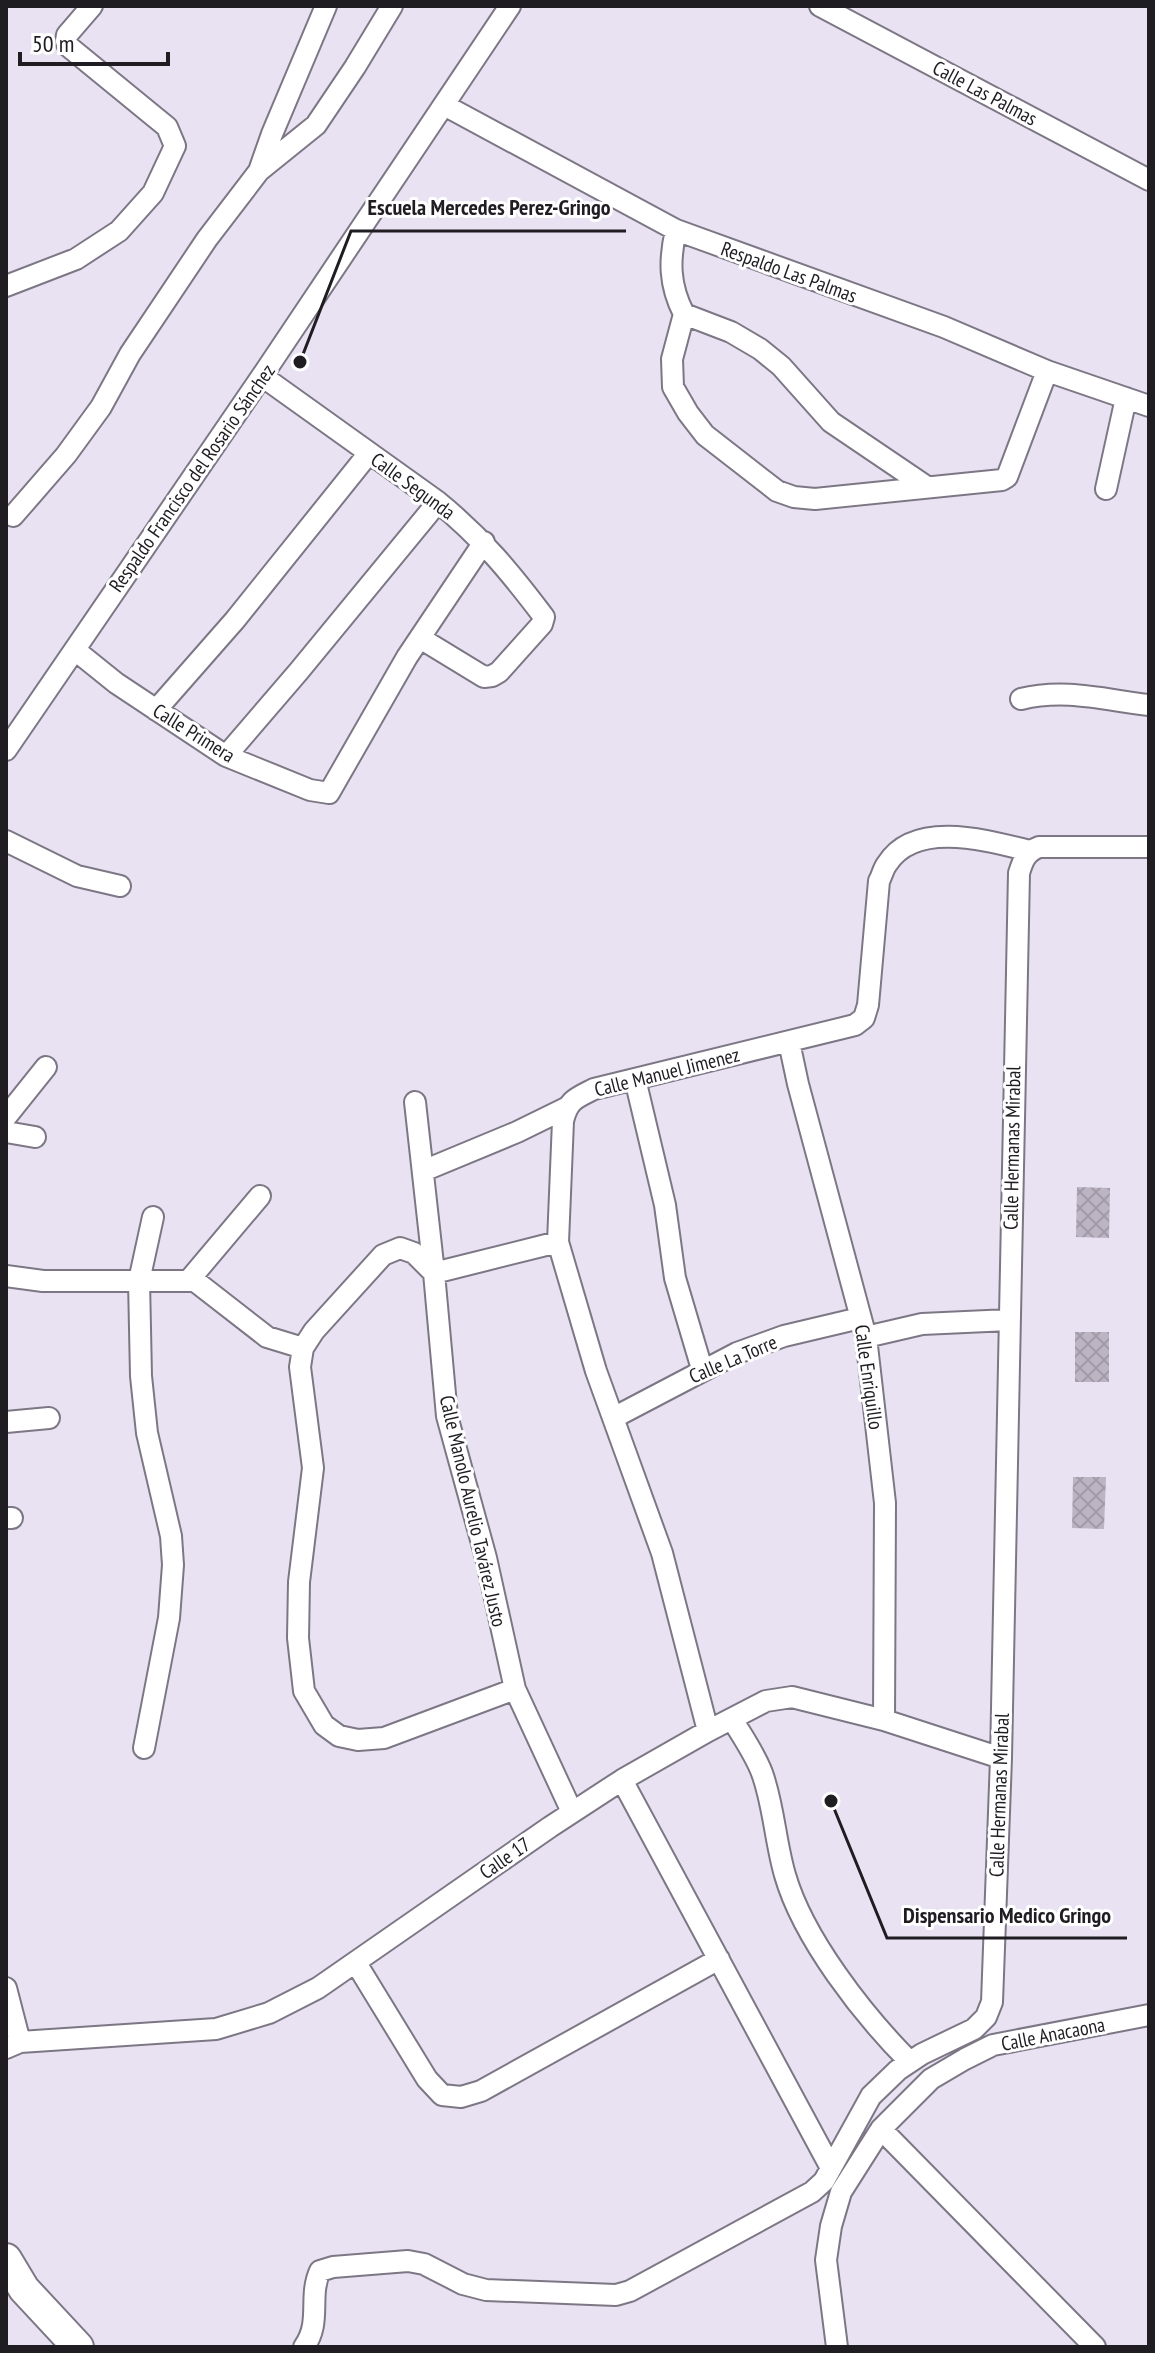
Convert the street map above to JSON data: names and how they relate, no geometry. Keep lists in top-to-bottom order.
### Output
{
  "streets": {
    "street": [
      "Calle Las Palmas",
      "Respaldo Las Palmas",
      "Respaldo Francisco del Rosario Sánchez",
      "Calle Segunda",
      "Calle Primera",
      "Calle Manuel Jimenez",
      "Calle Hermanas Mirabal",
      "Calle La Torre",
      "Calle Enriquillo",
      "Calle Manolo Aurelio Tavárez Justo",
      "Calle 17",
      "Calle Anacaona"
    ]
  },
  "crossings": [
    ["Respaldo Las Palmas", "Respaldo Francisco del Rosario Sánchez"],
    ["Respaldo Francisco del Rosario Sánchez", "Calle Segunda"],
    ["Respaldo Francisco del Rosario Sánchez", "Calle Primera"],
    ["Calle Segunda", "Calle Primera"],
    ["Calle Manuel Jimenez", "Calle Hermanas Mirabal"],
    ["Calle Manuel Jimenez", "Calle Enriquillo"],
    ["Calle Manuel Jimenez", "Calle Manolo Aurelio Tavárez Justo"],
    ["Calle Hermanas Mirabal", "Calle La Torre"],
    ["Calle Hermanas Mirabal", "Calle 17"],
    ["Calle La Torre", "Calle Enriquillo"],
    ["Calle Enriquillo", "Calle 17"],
    ["Calle Manolo Aurelio Tavárez Justo", "Calle 17"]
  ],
  "places": ["Escuela Mercedes Perez-Gringo", "Dispensario Medico Gringo"],
  "scale_bar": "50 m"
}
